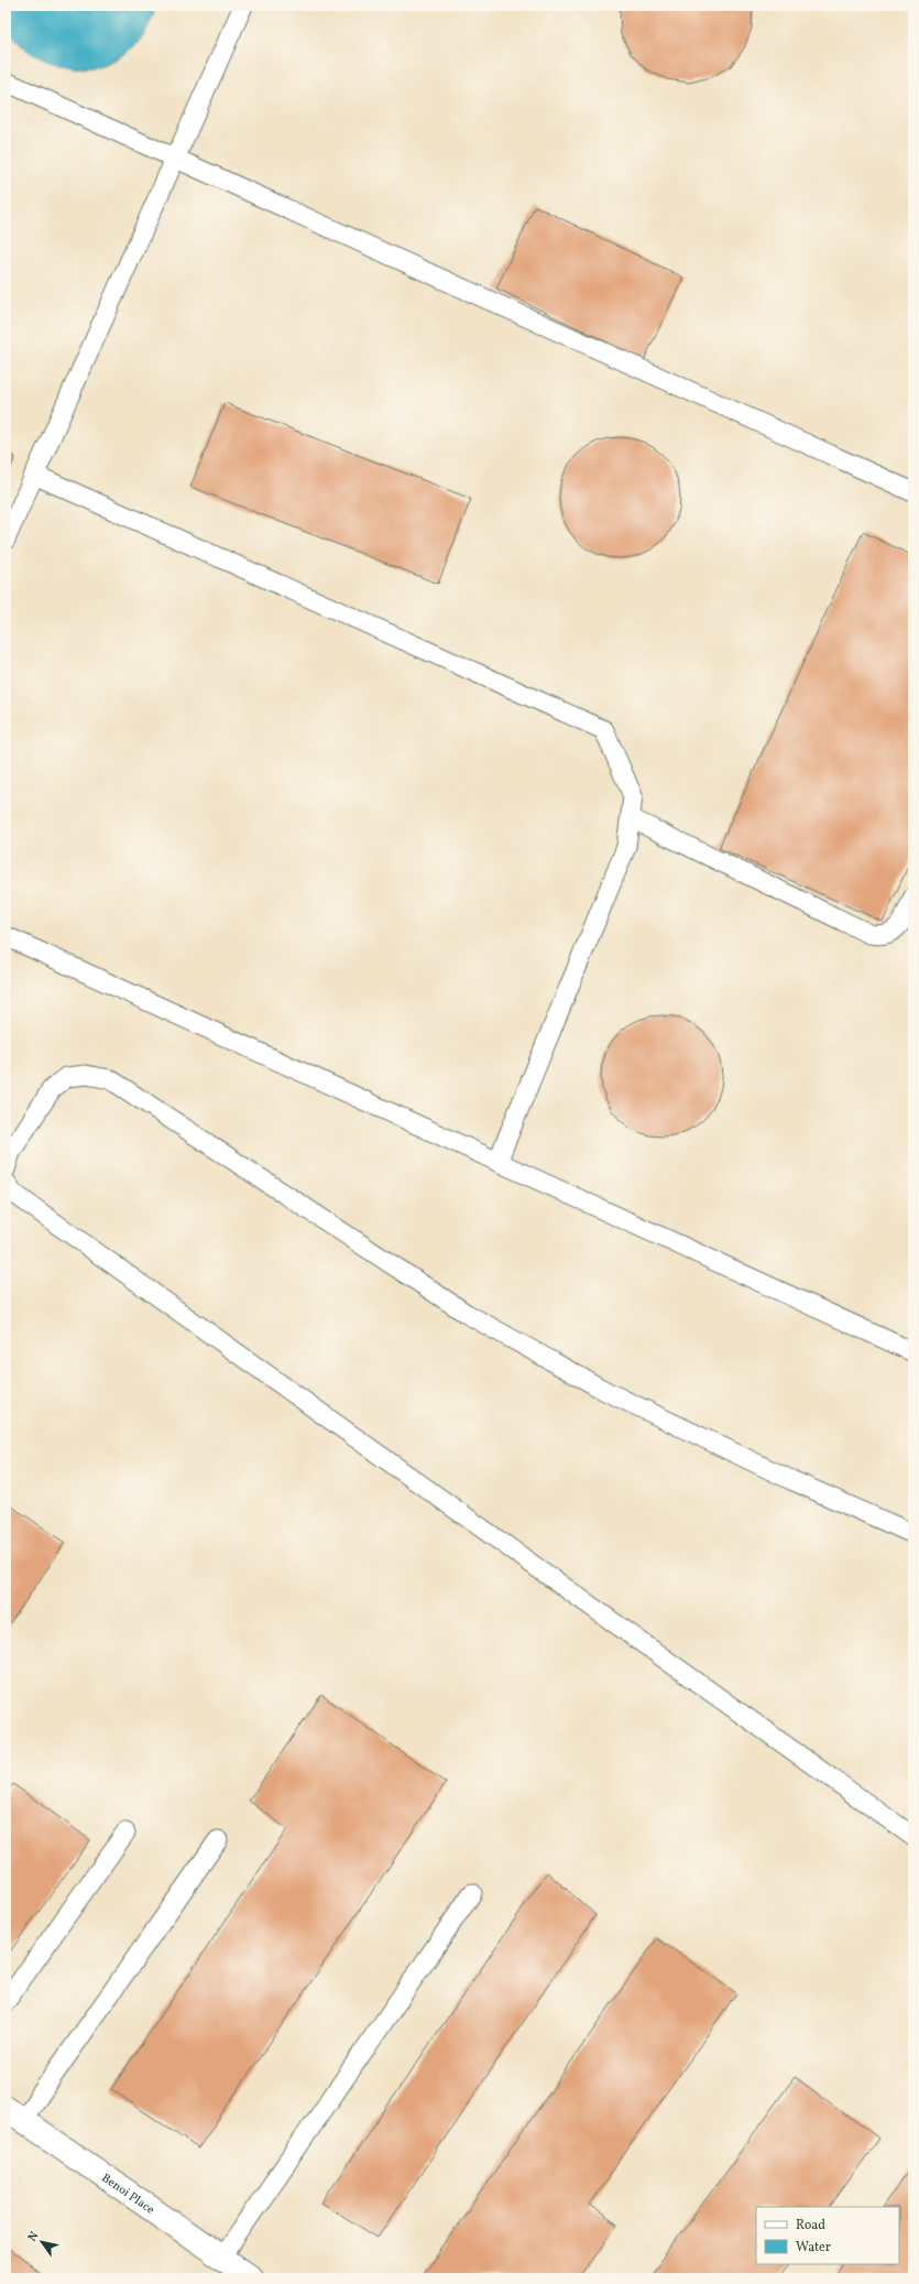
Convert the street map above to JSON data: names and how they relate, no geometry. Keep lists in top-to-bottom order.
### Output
{
  "streets": {
    "street": ["Benoi Place"]
  },
  "legend": ["Road", "Water"],
  "north": "top left"
}
